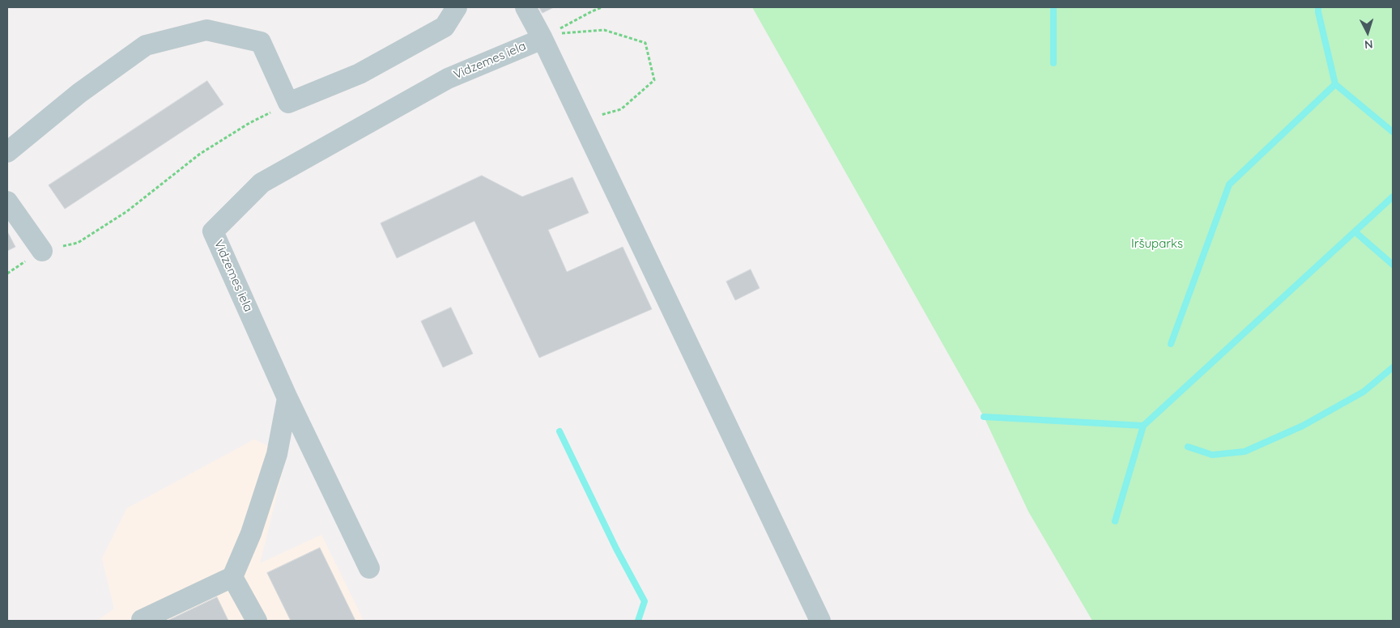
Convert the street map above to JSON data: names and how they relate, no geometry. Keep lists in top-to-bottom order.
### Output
{
  "streets": {
    "street": ["Vidzemes iela"]
  },
  "parks": ["Iršuparks"],
  "north": "bottom"
}
